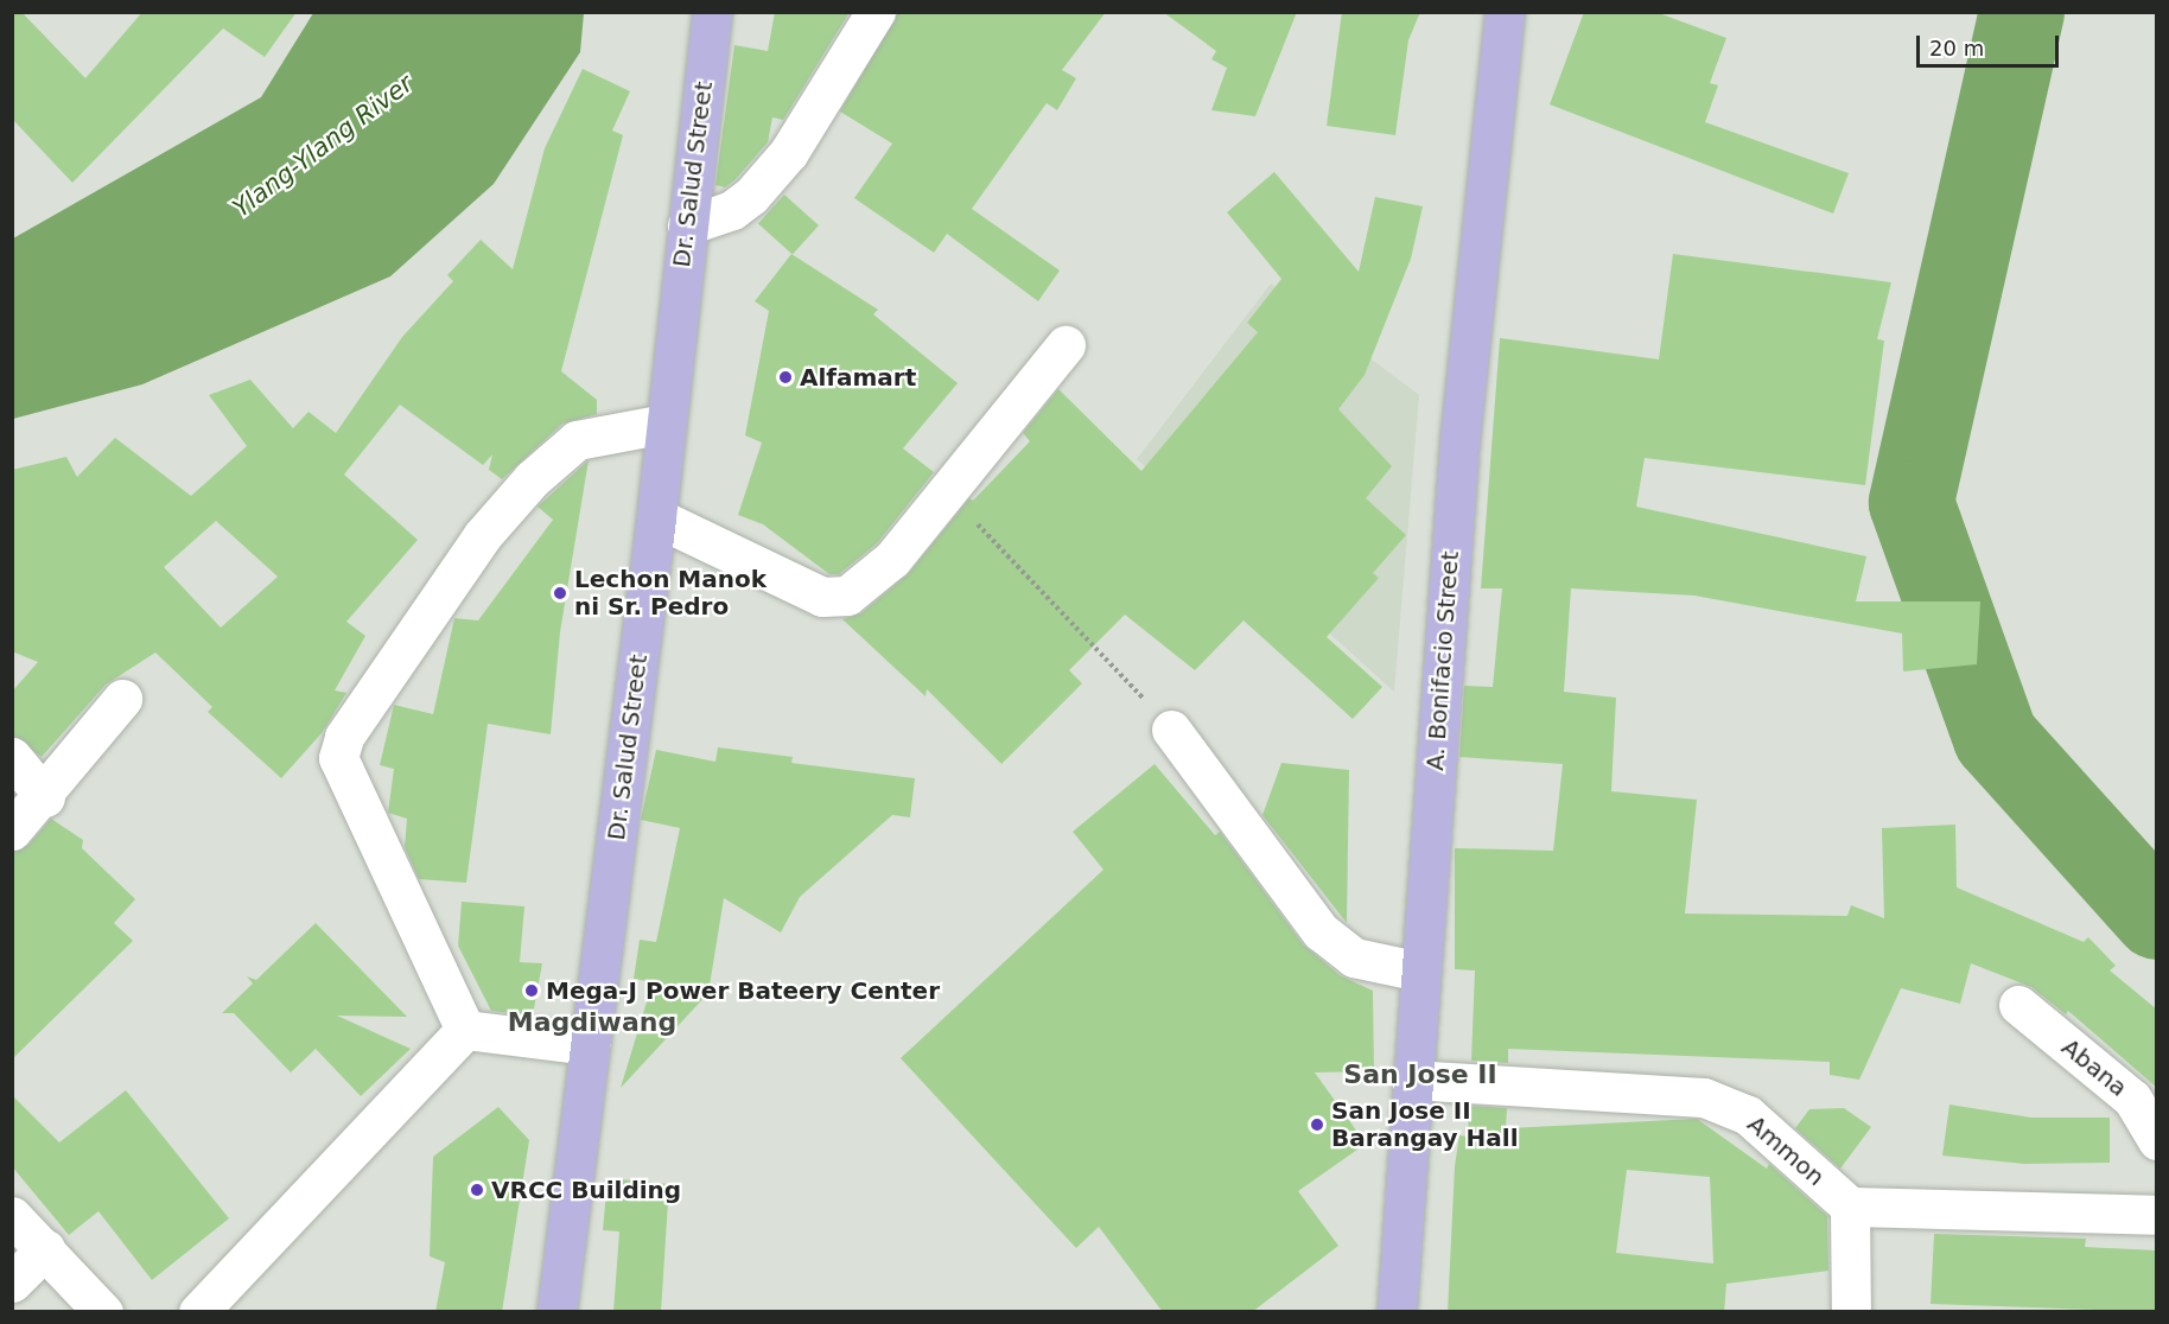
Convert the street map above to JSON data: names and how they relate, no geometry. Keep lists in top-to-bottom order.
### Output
{
  "streets": {
    "main road": ["Dr. Salud Street", "A. Bonifacio Street"],
    "street": ["Abana", "Ammon"]
  },
  "crossings": [
    ["A. Bonifacio Street", "Ammon"]
  ],
  "districts": ["Magdiwang", "San Jose II"],
  "water": ["Ylang-Ylang River"],
  "places": [
    "Alfamart",
    "Lechon Manok ni Sr. Pedro",
    "Mega-J Power Bateery Center",
    "San Jose II Barangay Hall",
    "VRCC Building"
  ],
  "scale_bar": "20 m"
}
